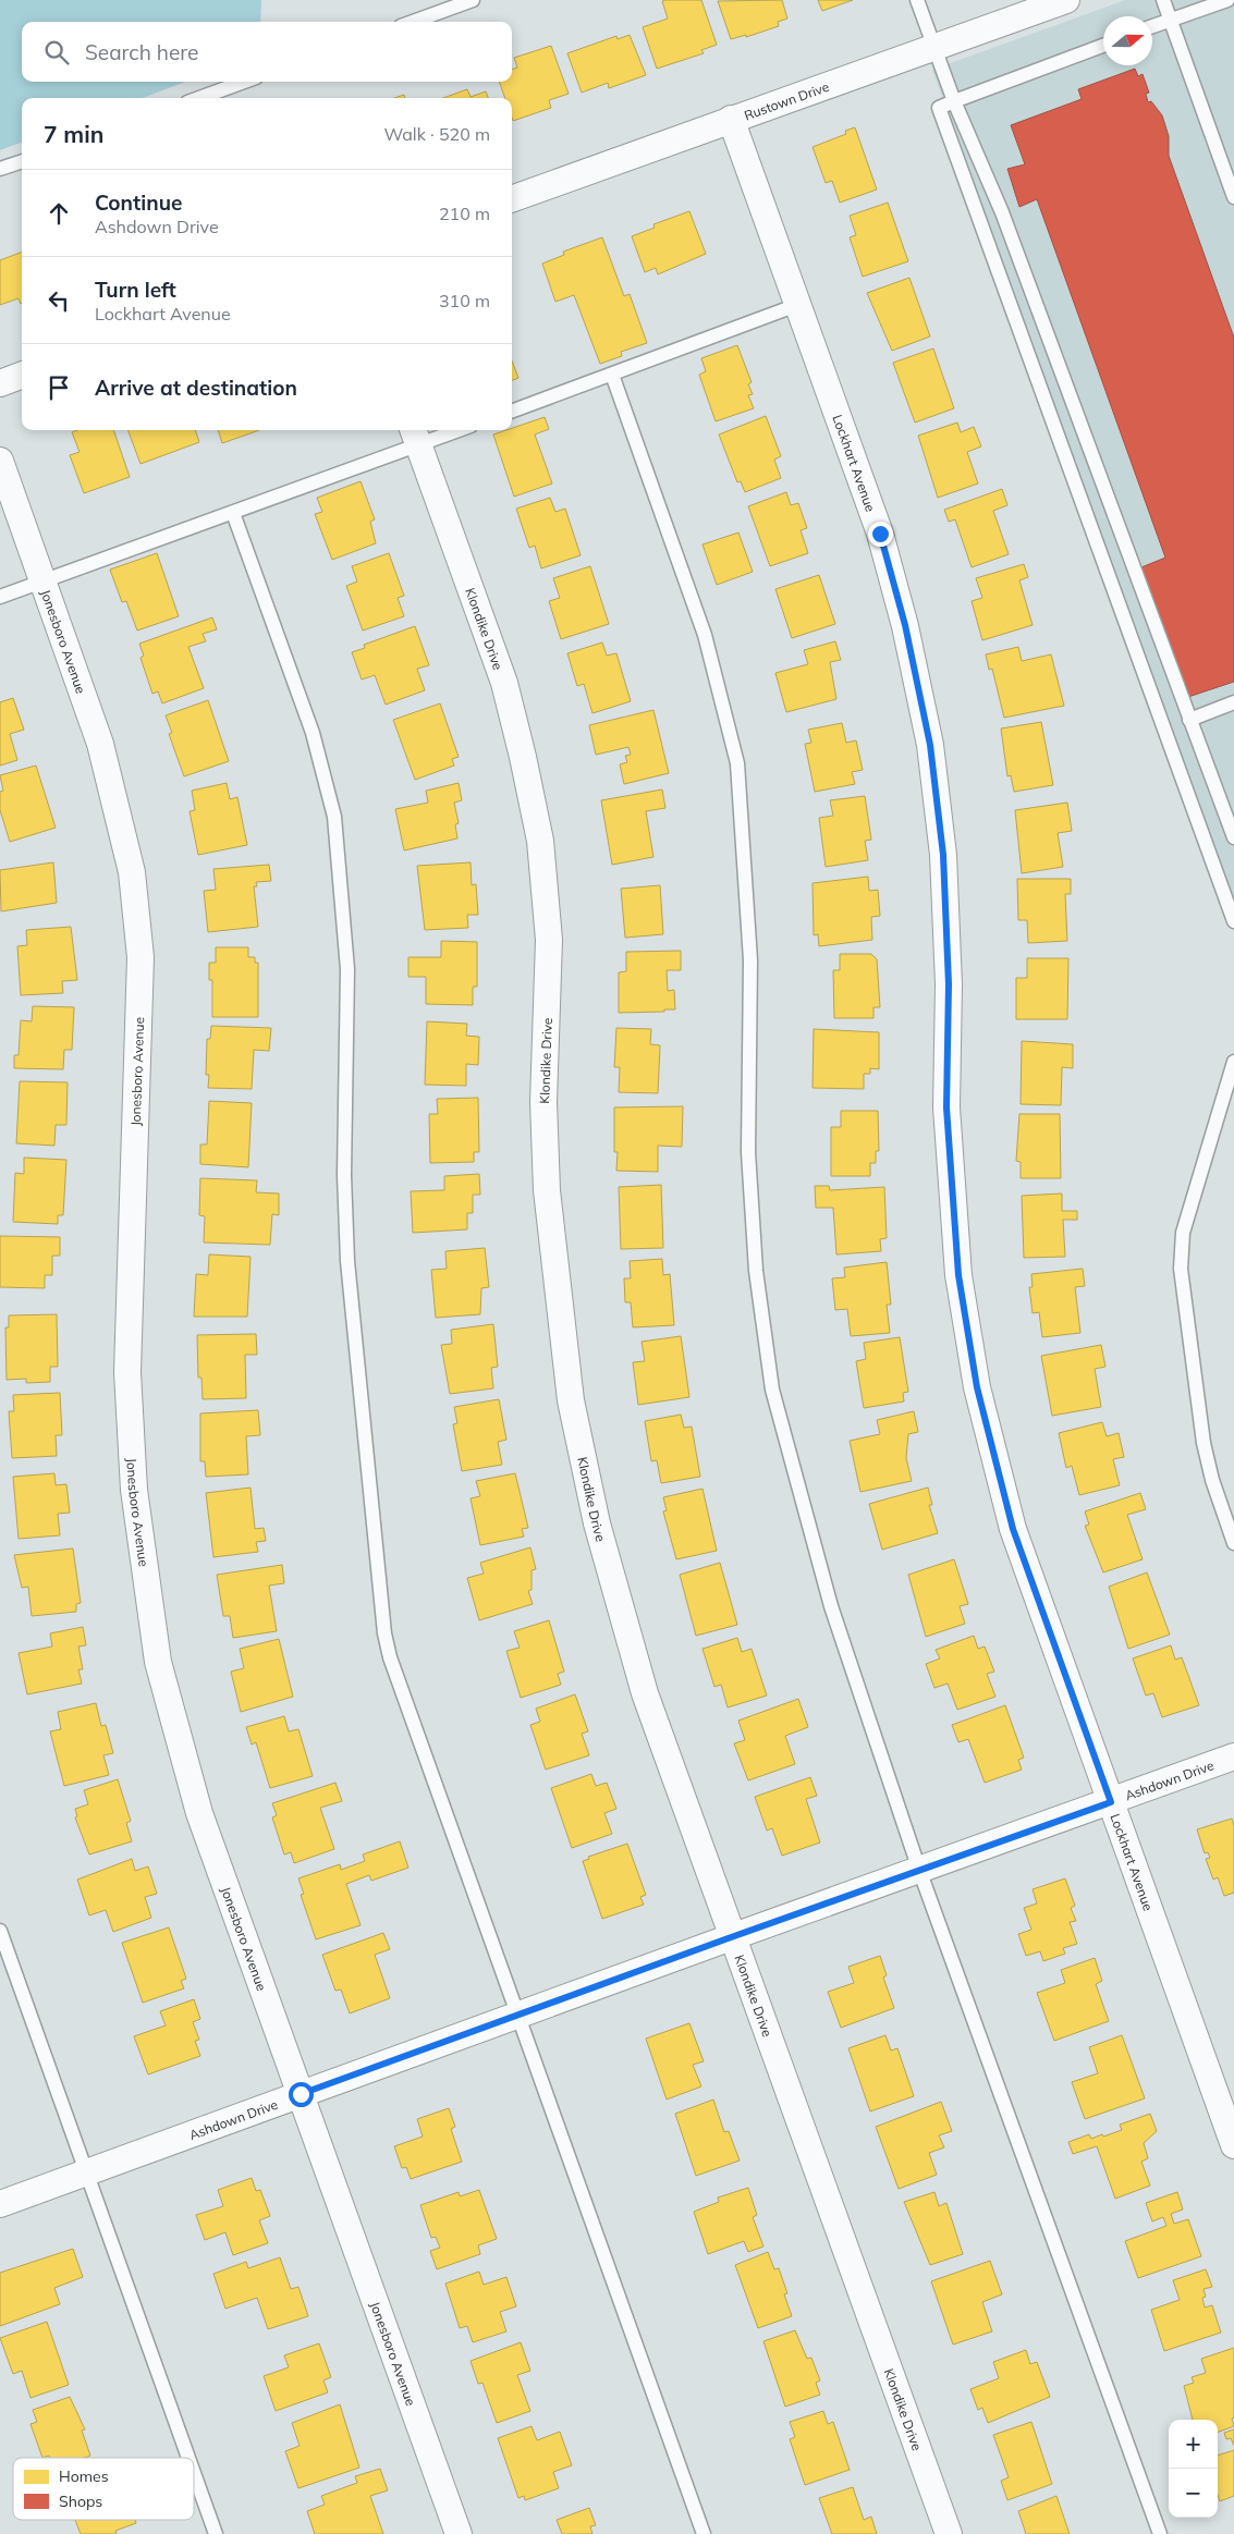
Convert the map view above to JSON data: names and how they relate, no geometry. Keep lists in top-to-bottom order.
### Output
{
  "streets": {
    "street": [
      "Rustown Drive",
      "Lockhart Avenue",
      "Klondike Drive",
      "Jonesboro Avenue",
      "Ashdown Drive"
    ]
  },
  "crossings": [
    ["Rustown Drive", "Lockhart Avenue"],
    ["Lockhart Avenue", "Ashdown Drive"],
    ["Klondike Drive", "Ashdown Drive"],
    ["Jonesboro Avenue", "Ashdown Drive"]
  ],
  "legend": ["Homes", "Shops"],
  "north": "right",
  "page": {
    "search": "Search here",
    "heading": ["7 min", "Walk · 520 m"],
    "list": [
      ["Continue", "Ashdown Drive", "210 m"],
      ["Turn left", "Lockhart Avenue", "310 m"],
      "Arrive at destination"
    ],
    "map_buttons": ["+", "−"]
  }
}
